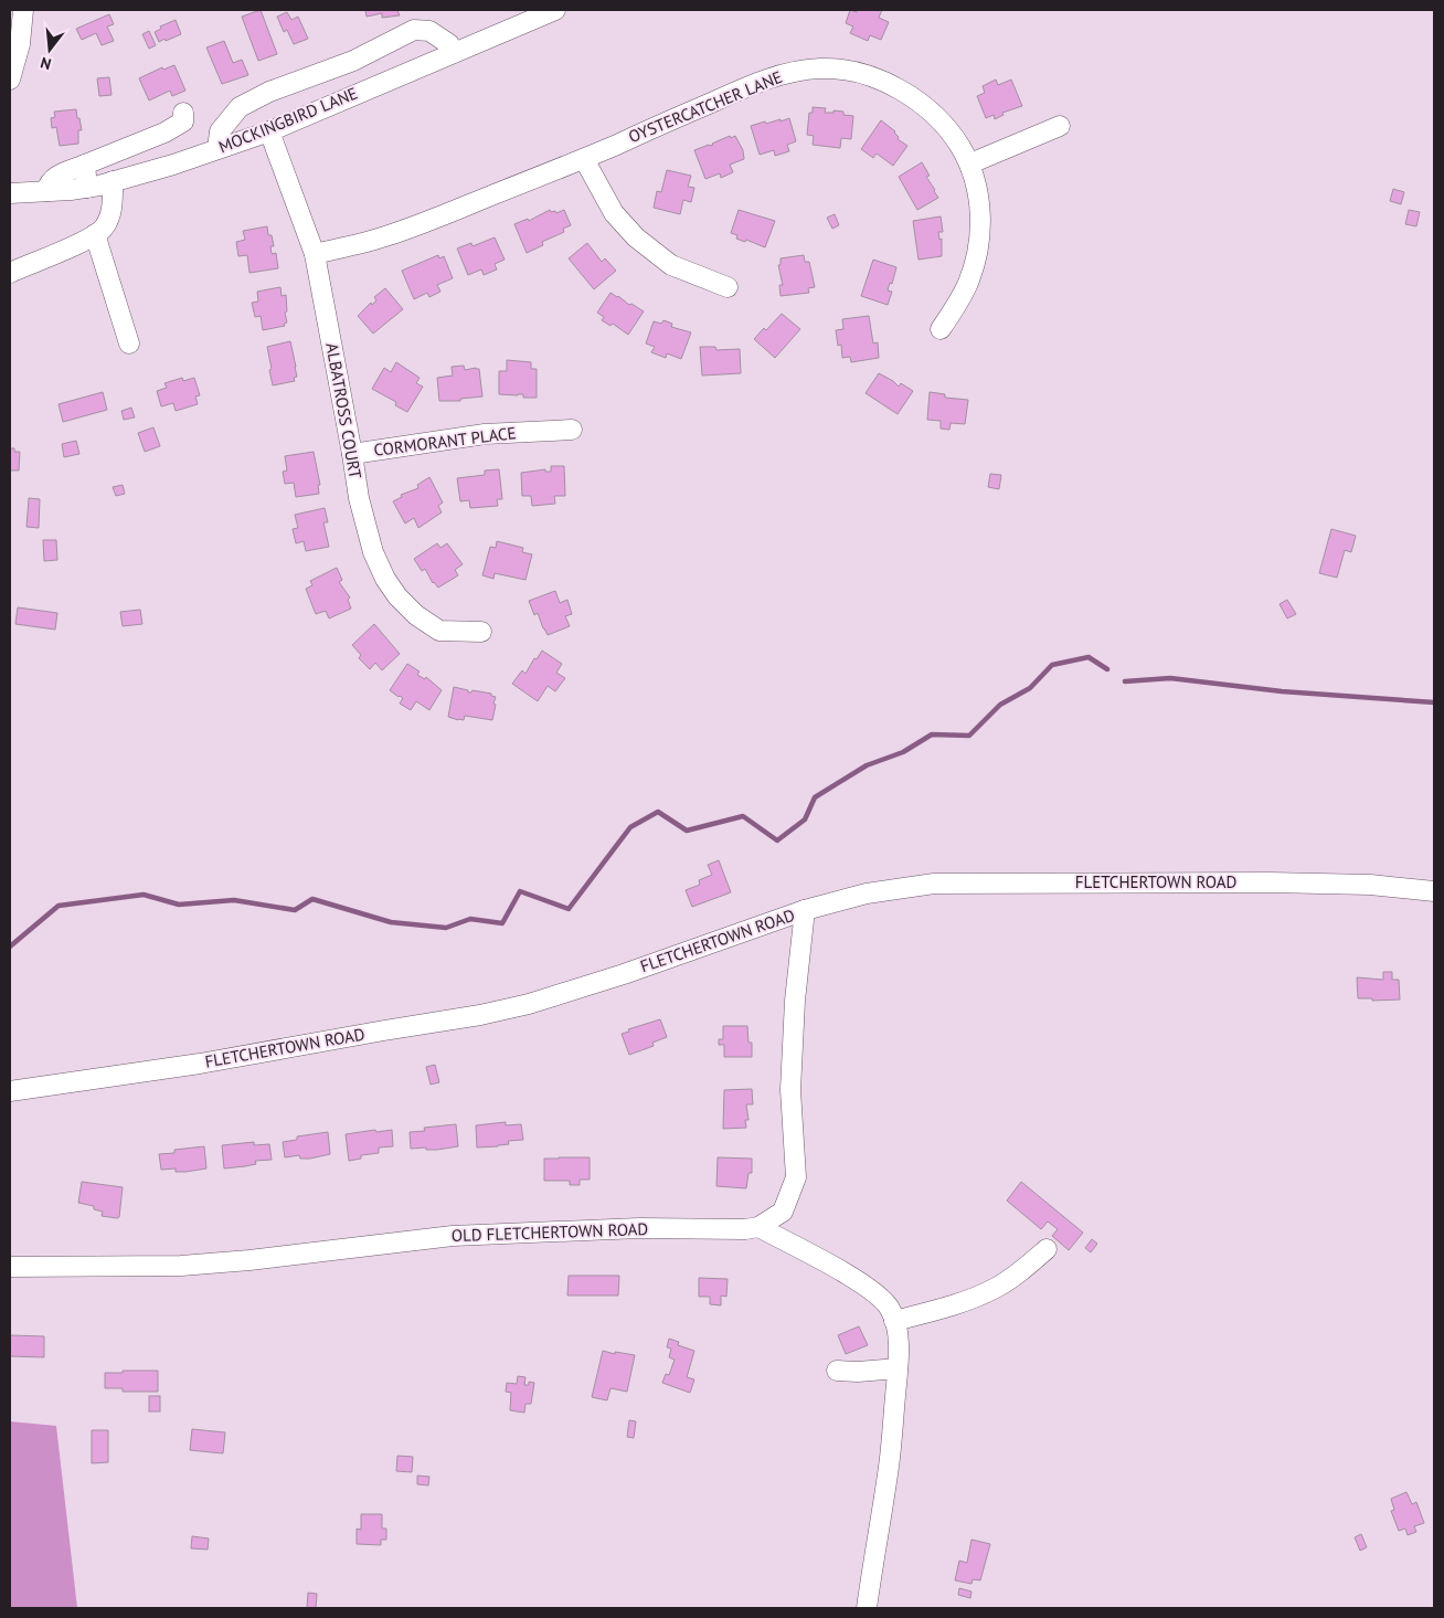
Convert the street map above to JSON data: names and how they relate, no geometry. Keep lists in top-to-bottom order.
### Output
{
  "streets": {
    "street": [
      "OYSTERCATCHER LANE",
      "MOCKINGBIRD LANE",
      "ALBATROSS COURT",
      "CORMORANT PLACE",
      "FLETCHERTOWN ROAD",
      "OLD FLETCHERTOWN ROAD"
    ]
  },
  "crossings": [
    ["OYSTERCATCHER LANE", "ALBATROSS COURT"],
    ["MOCKINGBIRD LANE", "ALBATROSS COURT"],
    ["ALBATROSS COURT", "CORMORANT PLACE"],
    ["FLETCHERTOWN ROAD", "OLD FLETCHERTOWN ROAD"]
  ],
  "north": "bottom"
}
